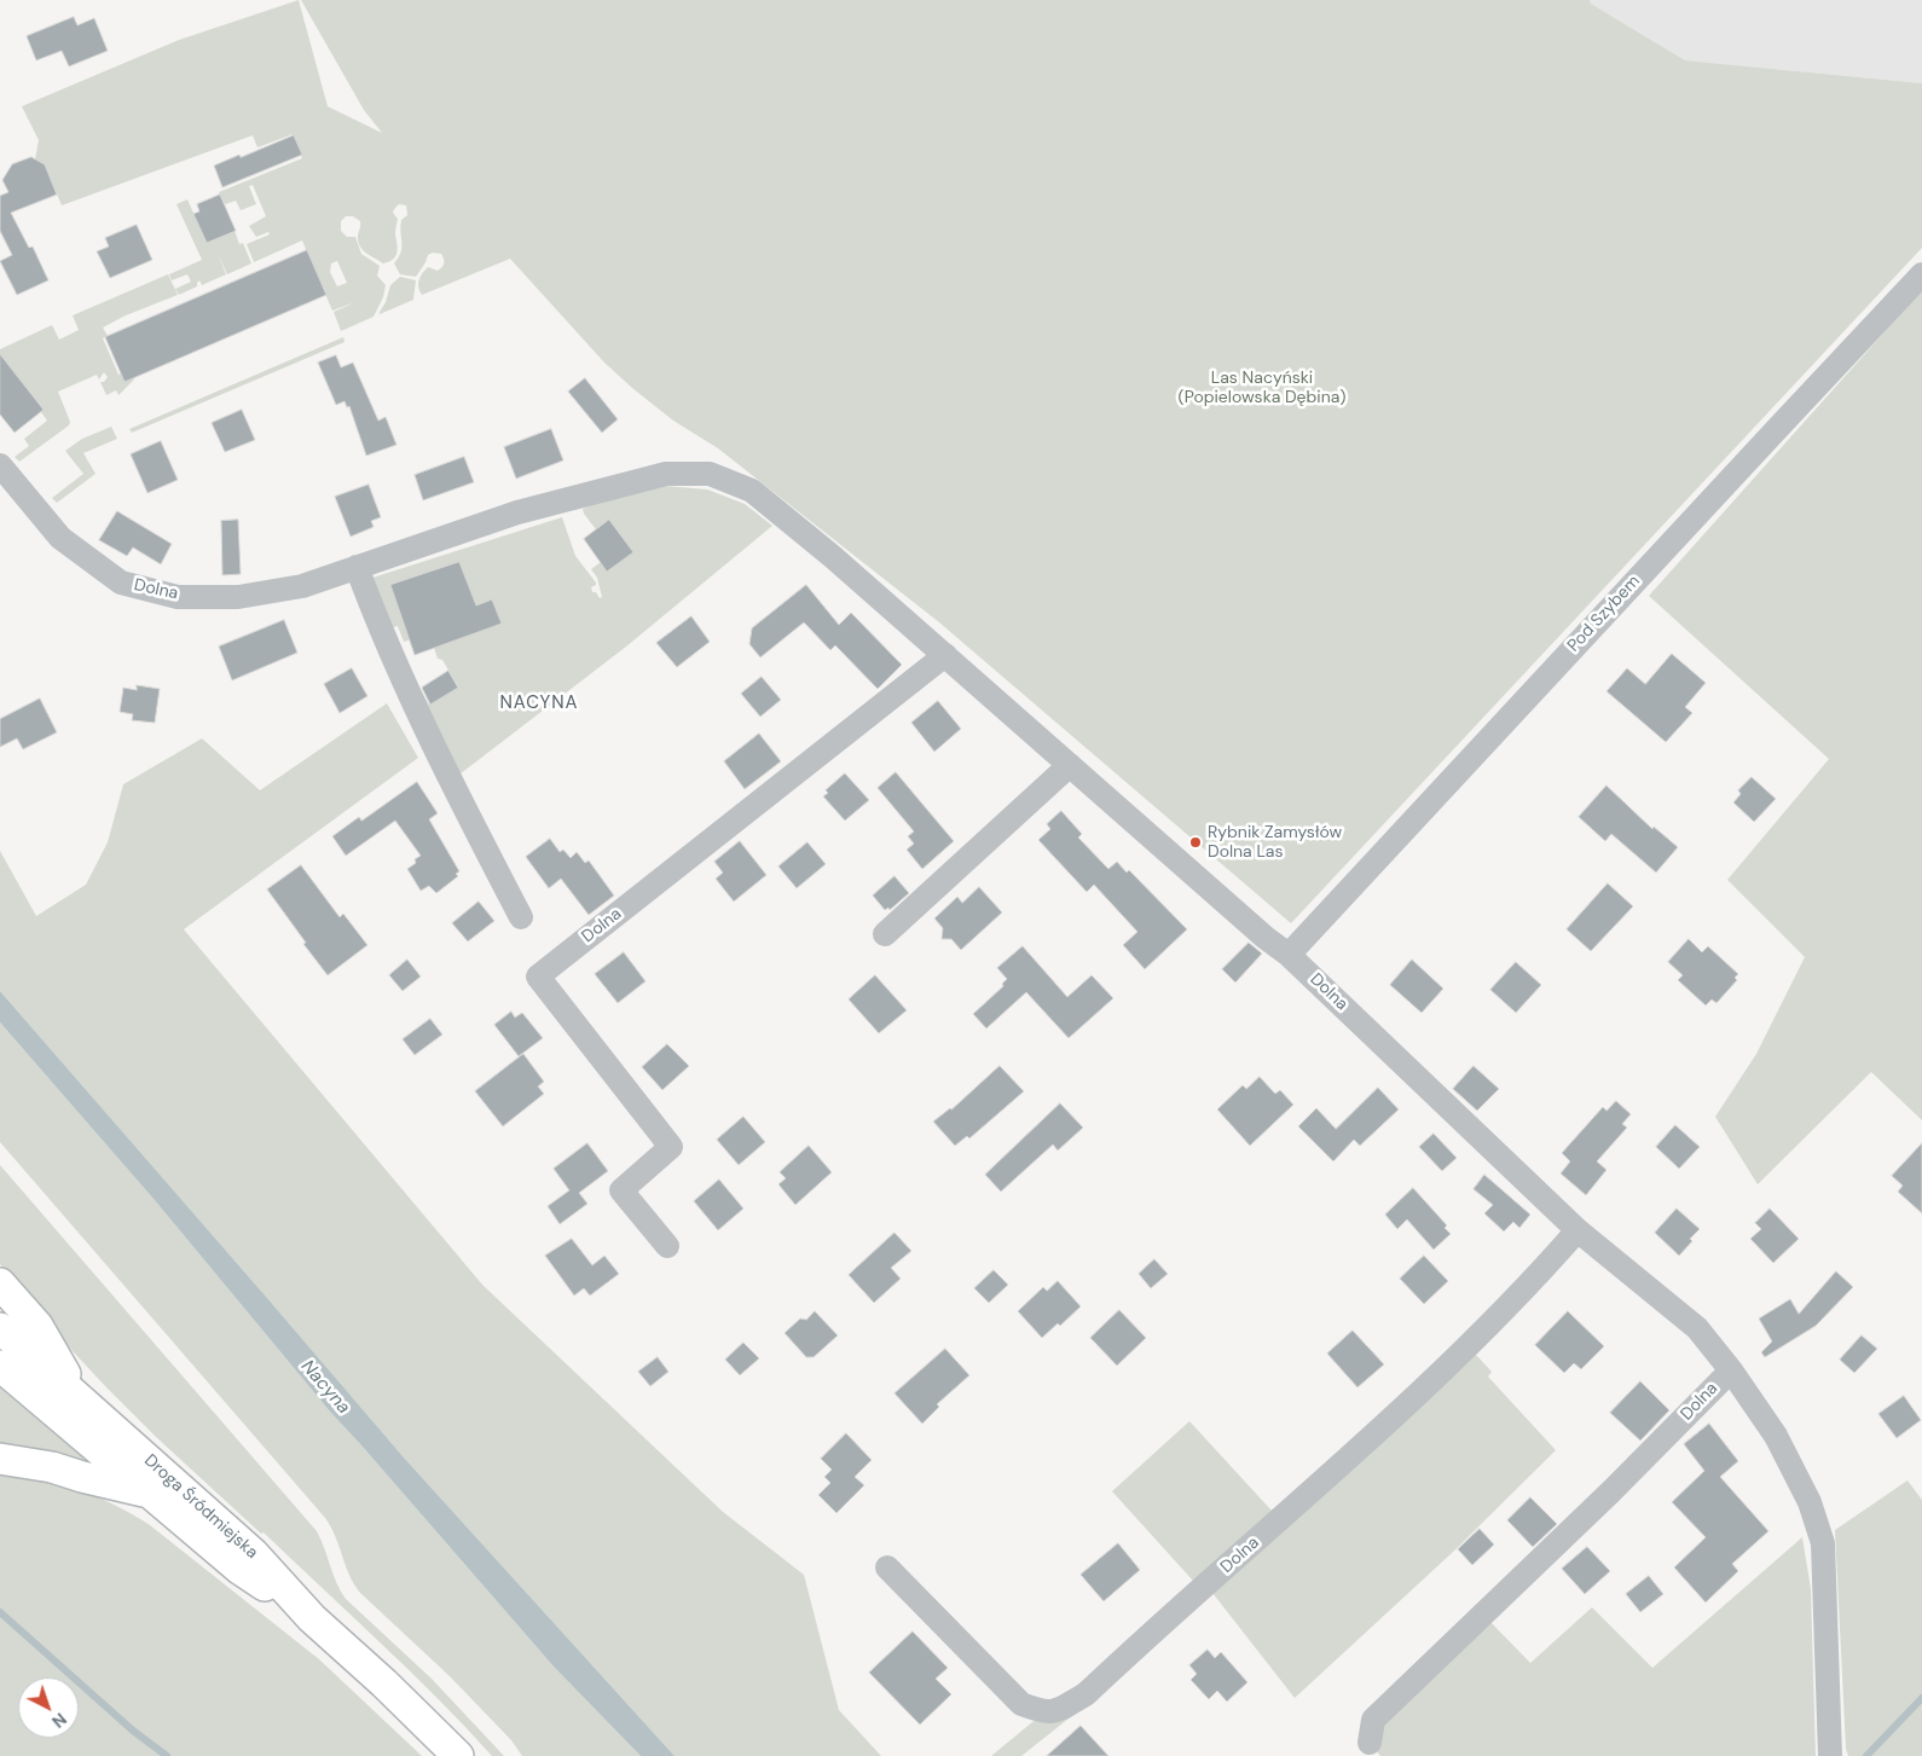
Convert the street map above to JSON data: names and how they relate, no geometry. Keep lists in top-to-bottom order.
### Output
{
  "streets": {
    "main road": ["Droga Śródmiejska"],
    "street": ["Dolna", "Pod Szybem"]
  },
  "crossings": [
    ["Dolna", "Pod Szybem"]
  ],
  "districts": ["NACYNA"],
  "water": ["Nacyna"],
  "parks": ["Las Nacyński (Popielowska Dębina)"],
  "places": ["Rybnik Zamysłów Dolna Las"],
  "north": "bottom right"
}
